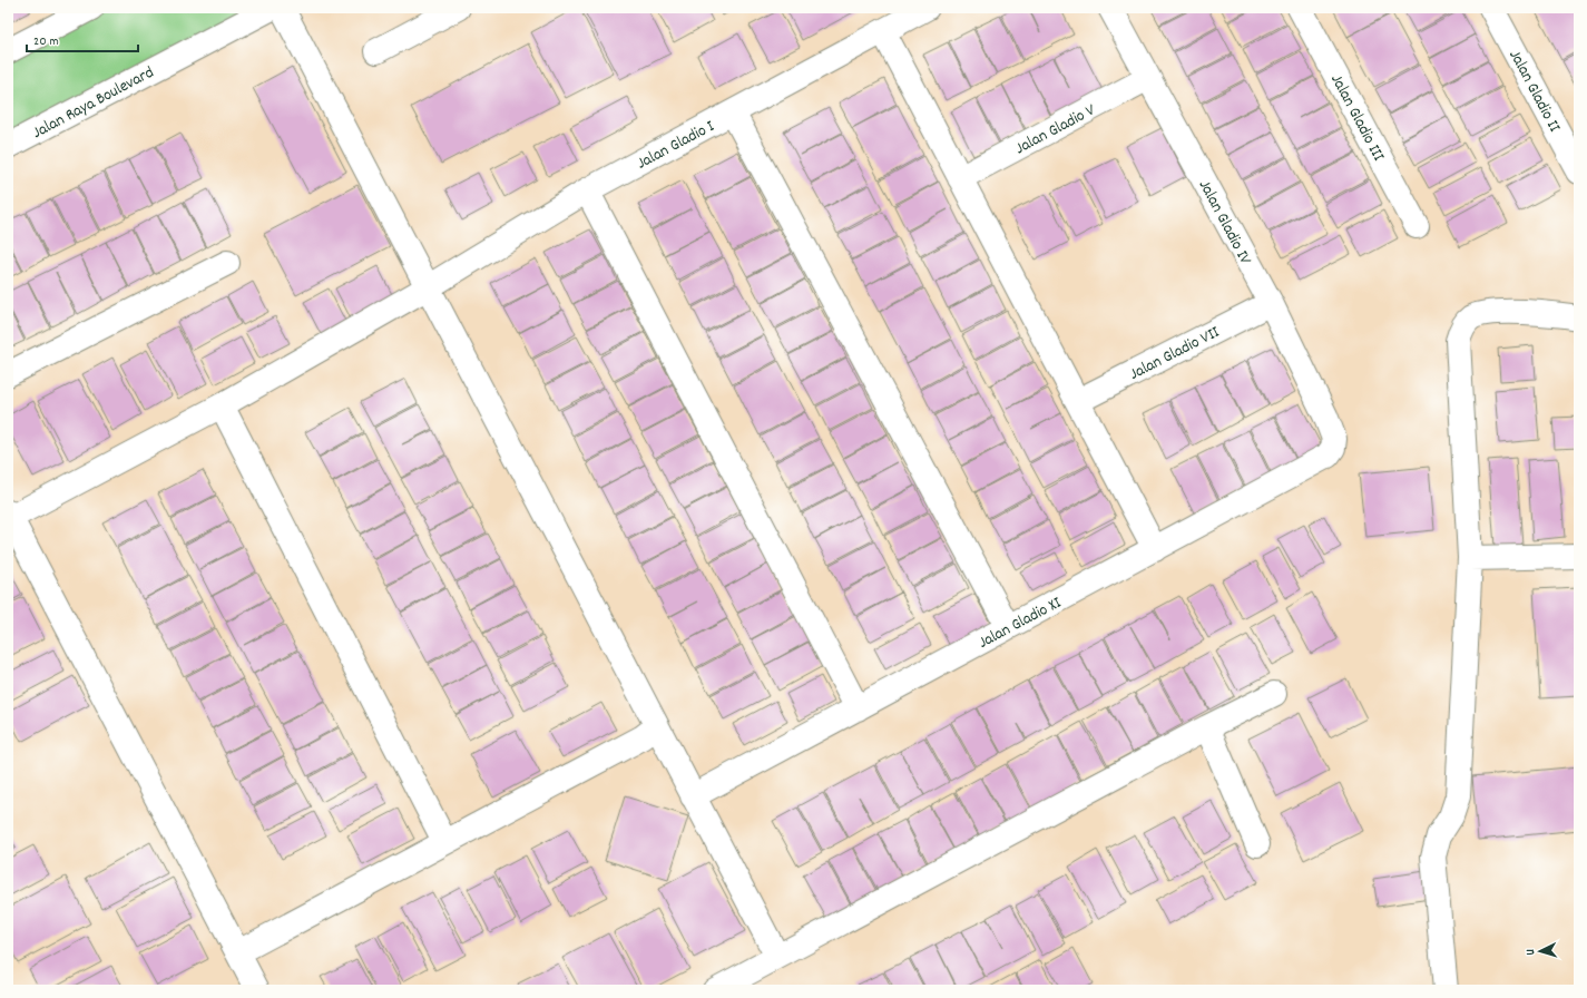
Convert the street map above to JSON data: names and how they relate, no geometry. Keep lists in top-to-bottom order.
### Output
{
  "streets": {
    "street": [
      "Jalan Gladio II",
      "Jalan Raya Boulevard",
      "Jalan Gladio III",
      "Jalan Gladio V",
      "Jalan Gladio I",
      "Jalan Gladio IV",
      "Jalan Gladio VII",
      "Jalan Gladio XI"
    ]
  },
  "crossings": [
    ["Jalan Gladio V", "Jalan Gladio IV"],
    ["Jalan Gladio IV", "Jalan Gladio VII"],
    ["Jalan Gladio IV", "Jalan Gladio XI"]
  ],
  "scale_bar": "20 m",
  "north": "left"
}
